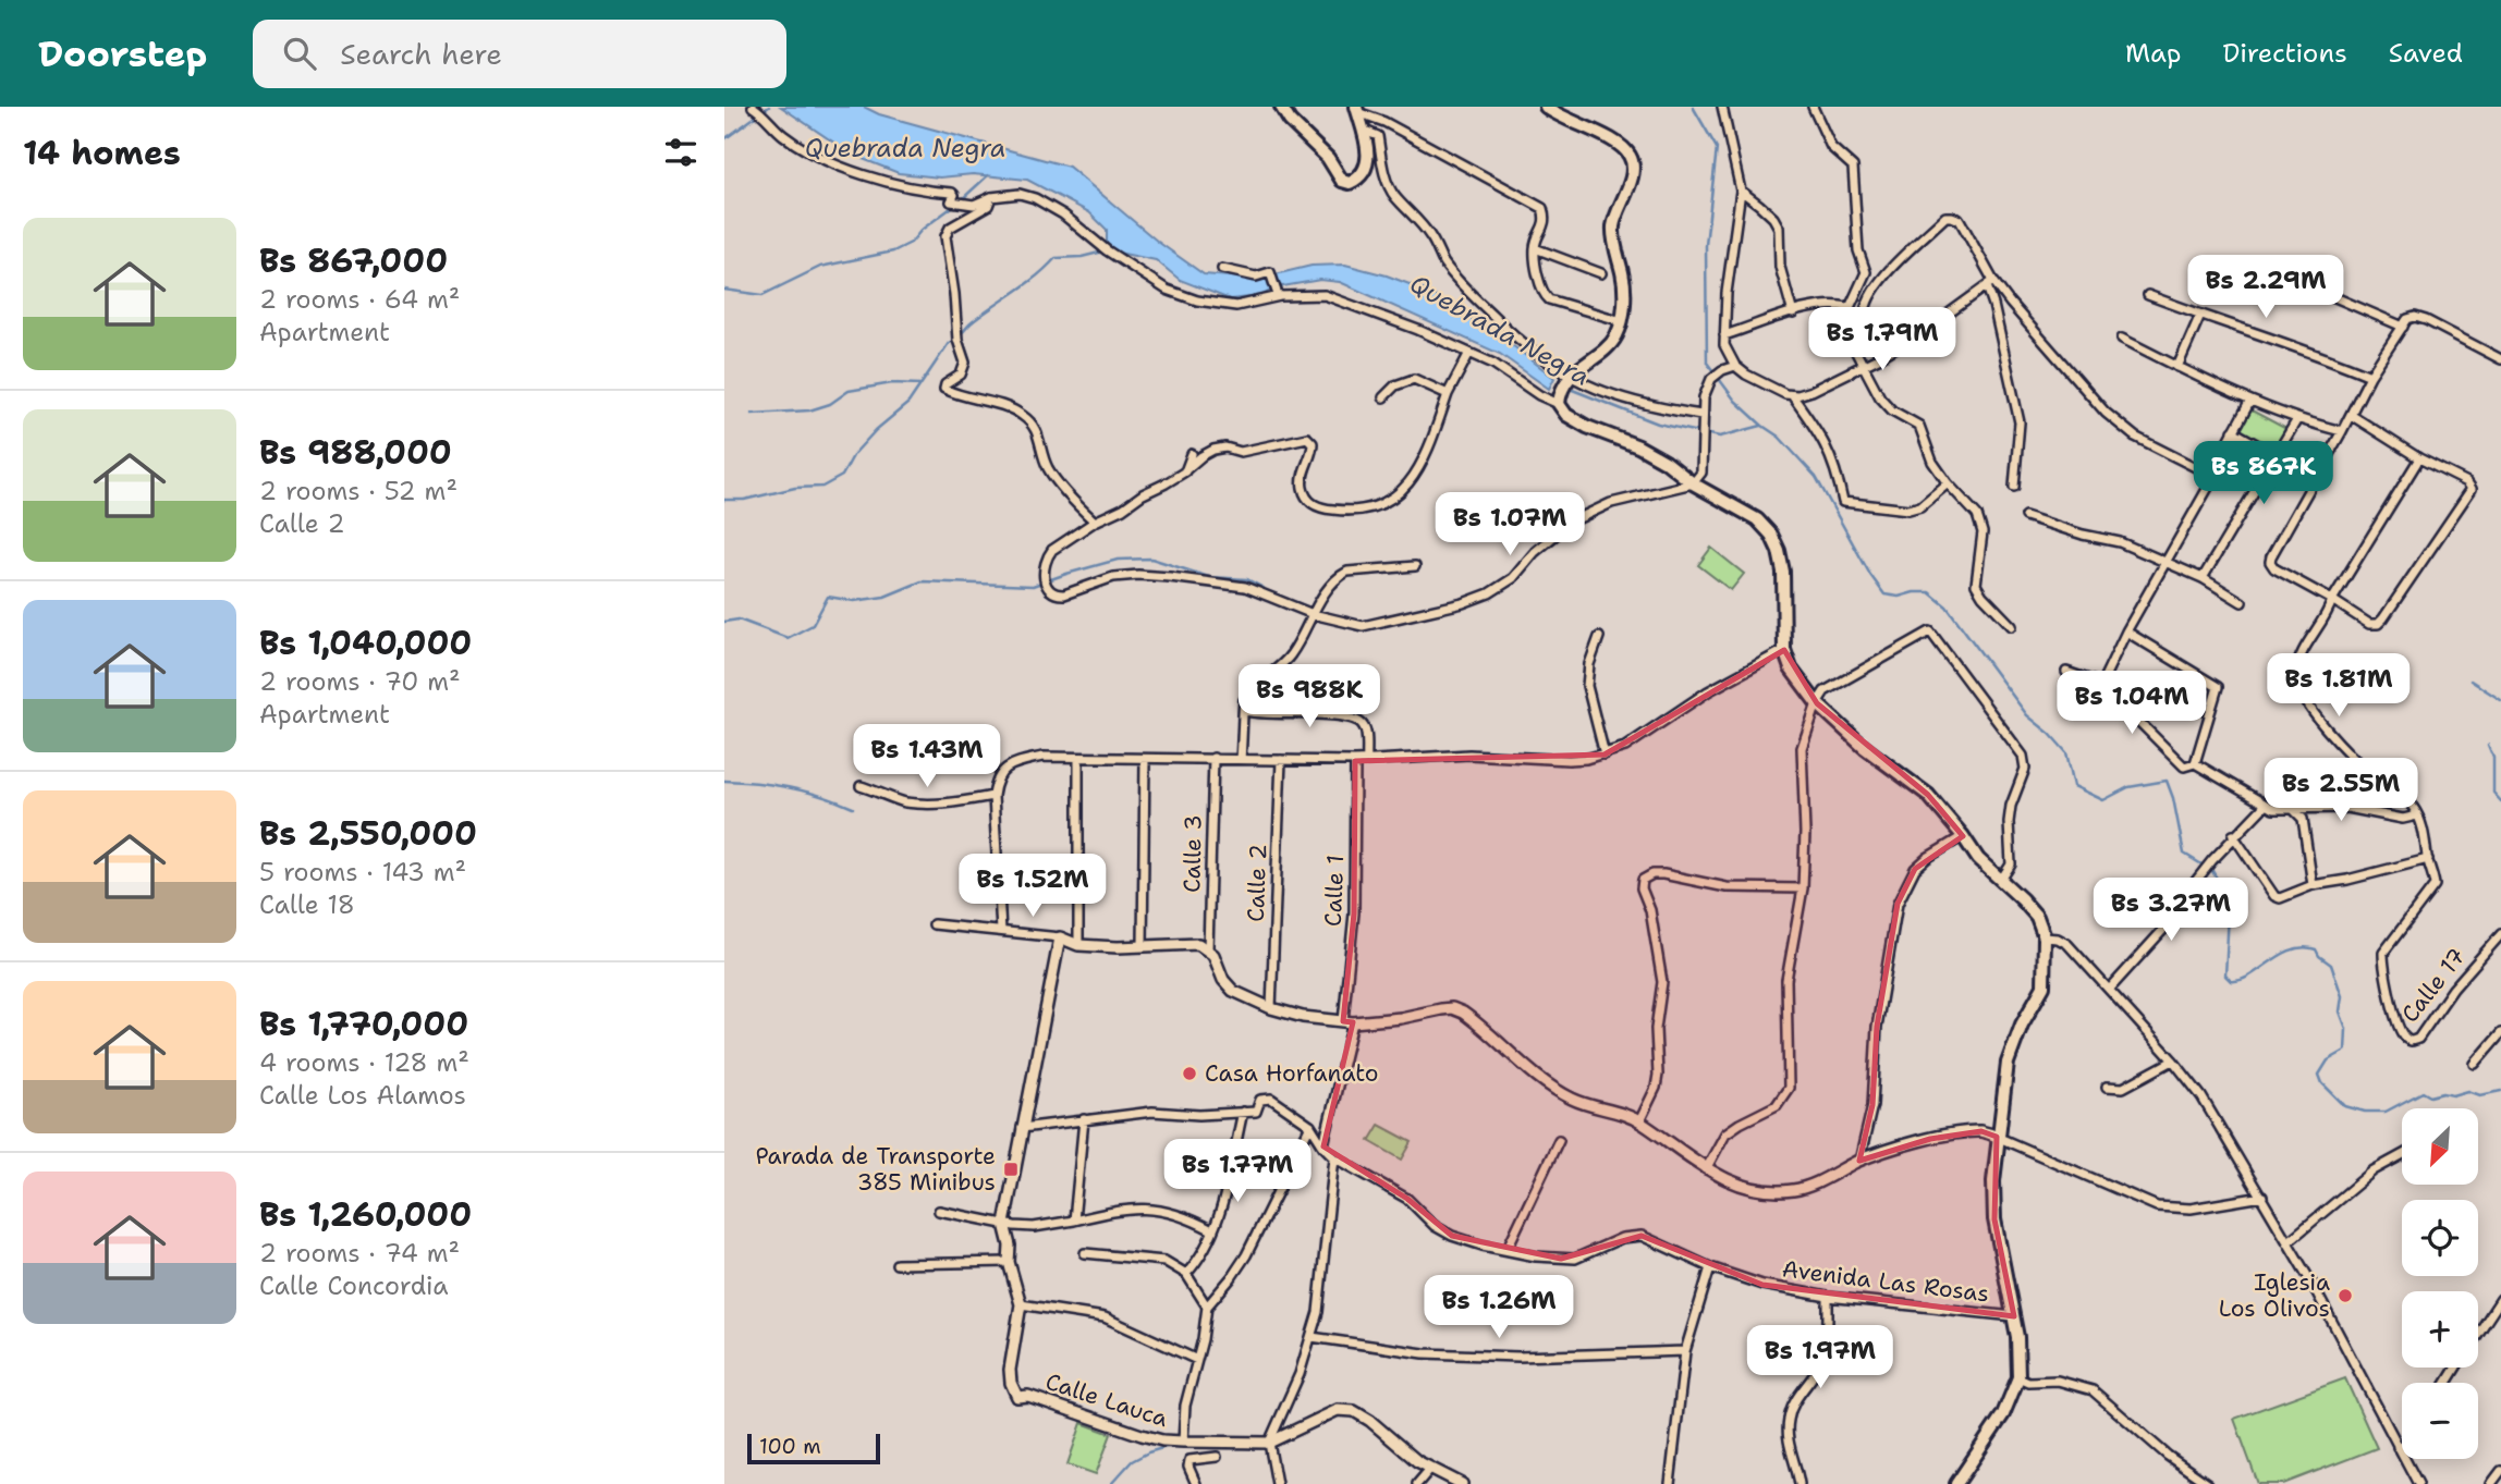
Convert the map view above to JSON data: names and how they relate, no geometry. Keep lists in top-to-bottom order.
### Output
{
  "streets": {
    "street": [
      "Calle 3",
      "Calle 2",
      "Calle 1",
      "Calle 17",
      "Avenida Las Rosas",
      "Calle Lauca"
    ]
  },
  "crossings": [
    ["Calle 1", "Avenida Las Rosas"]
  ],
  "water": ["Quebrada Negra"],
  "places": {
    "other": ["Casa Horfanato", "Iglesia Los Olivos"],
    "transit": ["Parada de Transporte 385 Minibus"]
  },
  "scale_bar": "100 m",
  "north": "bottom left",
  "page": {
    "header": "Doorstep",
    "search": "Search here",
    "nav": ["Map", "Directions", "Saved"],
    "heading": "14 homes",
    "list": [
      {
        "name": "Bs 867,000",
        "note": "2 rooms · 64 m² · Apartment"
      },
      {
        "name": "Bs 988,000",
        "note": "2 rooms · 52 m² · Calle 2"
      },
      {
        "name": "Bs 1,040,000",
        "note": "2 rooms · 70 m² · Apartment"
      },
      {
        "name": "Bs 2,550,000",
        "note": "5 rooms · 143 m² · Calle 18"
      },
      {
        "name": "Bs 1,770,000",
        "note": "4 rooms · 128 m² · Calle Los Alamos"
      },
      {
        "name": "Bs 1,260,000",
        "note": "2 rooms · 74 m² · Calle Concordia"
      }
    ],
    "price": [
      "Bs 2.29M",
      "Bs 1.79M",
      "Bs 867K",
      "Bs 1.07M",
      "Bs 1.81M",
      "Bs 988K",
      "Bs 1.04M",
      "Bs 1.43M",
      "Bs 2.55M",
      "Bs 1.52M",
      "Bs 3.27M",
      "Bs 1.77M",
      "Bs 1.26M",
      "Bs 1.97M"
    ],
    "map_buttons": ["+", "−"],
    "scale": "100 m"
  }
}
